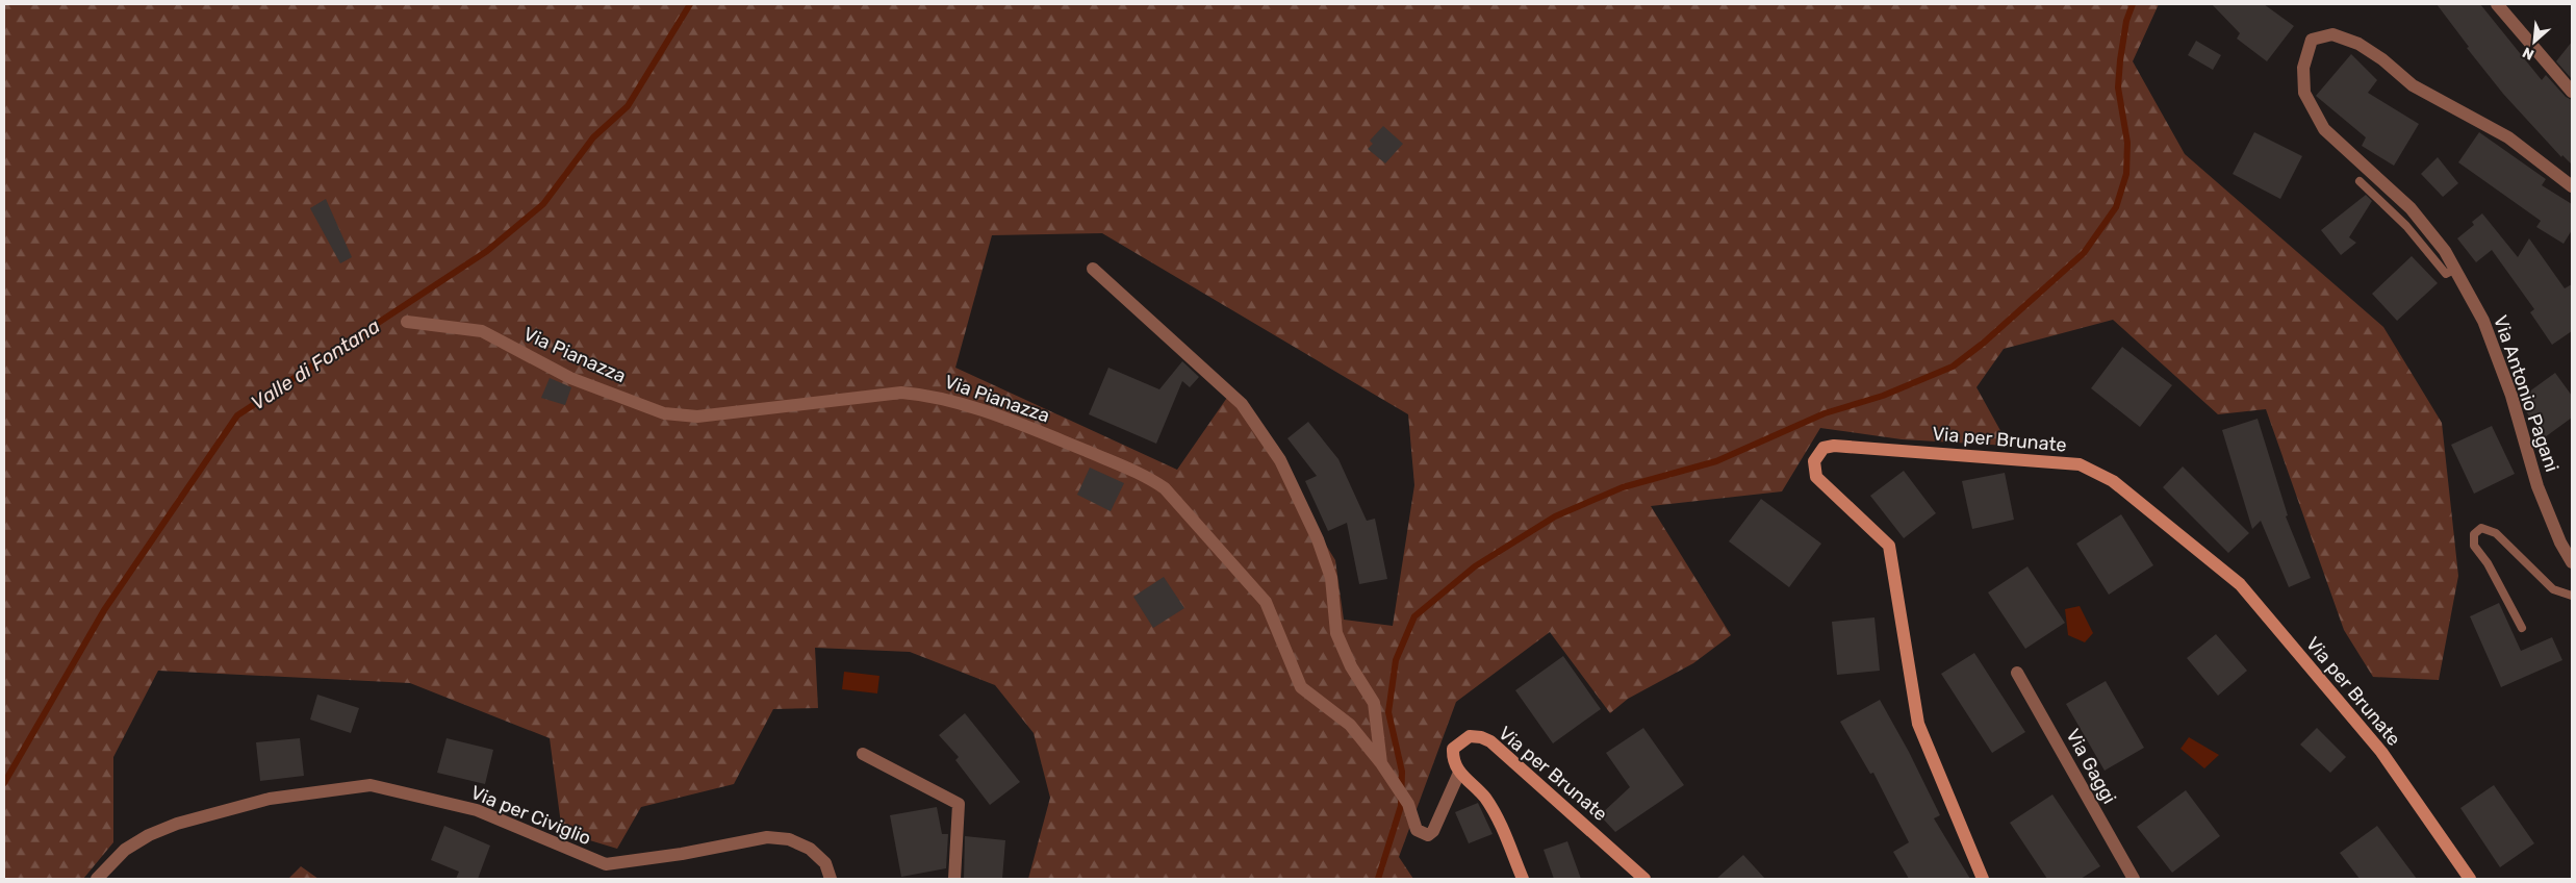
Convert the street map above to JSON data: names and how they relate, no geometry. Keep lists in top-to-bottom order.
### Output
{
  "streets": {
    "street": [
      "Via Pianazza",
      "Via Antonio Pagani",
      "Via per Brunate",
      "Via Gaggi",
      "Via per Civiglio"
    ]
  },
  "crossings": [
    ["Via Pianazza", "Via per Brunate"]
  ],
  "water": ["Valle di Fontana"],
  "north": "bottom left"
}
